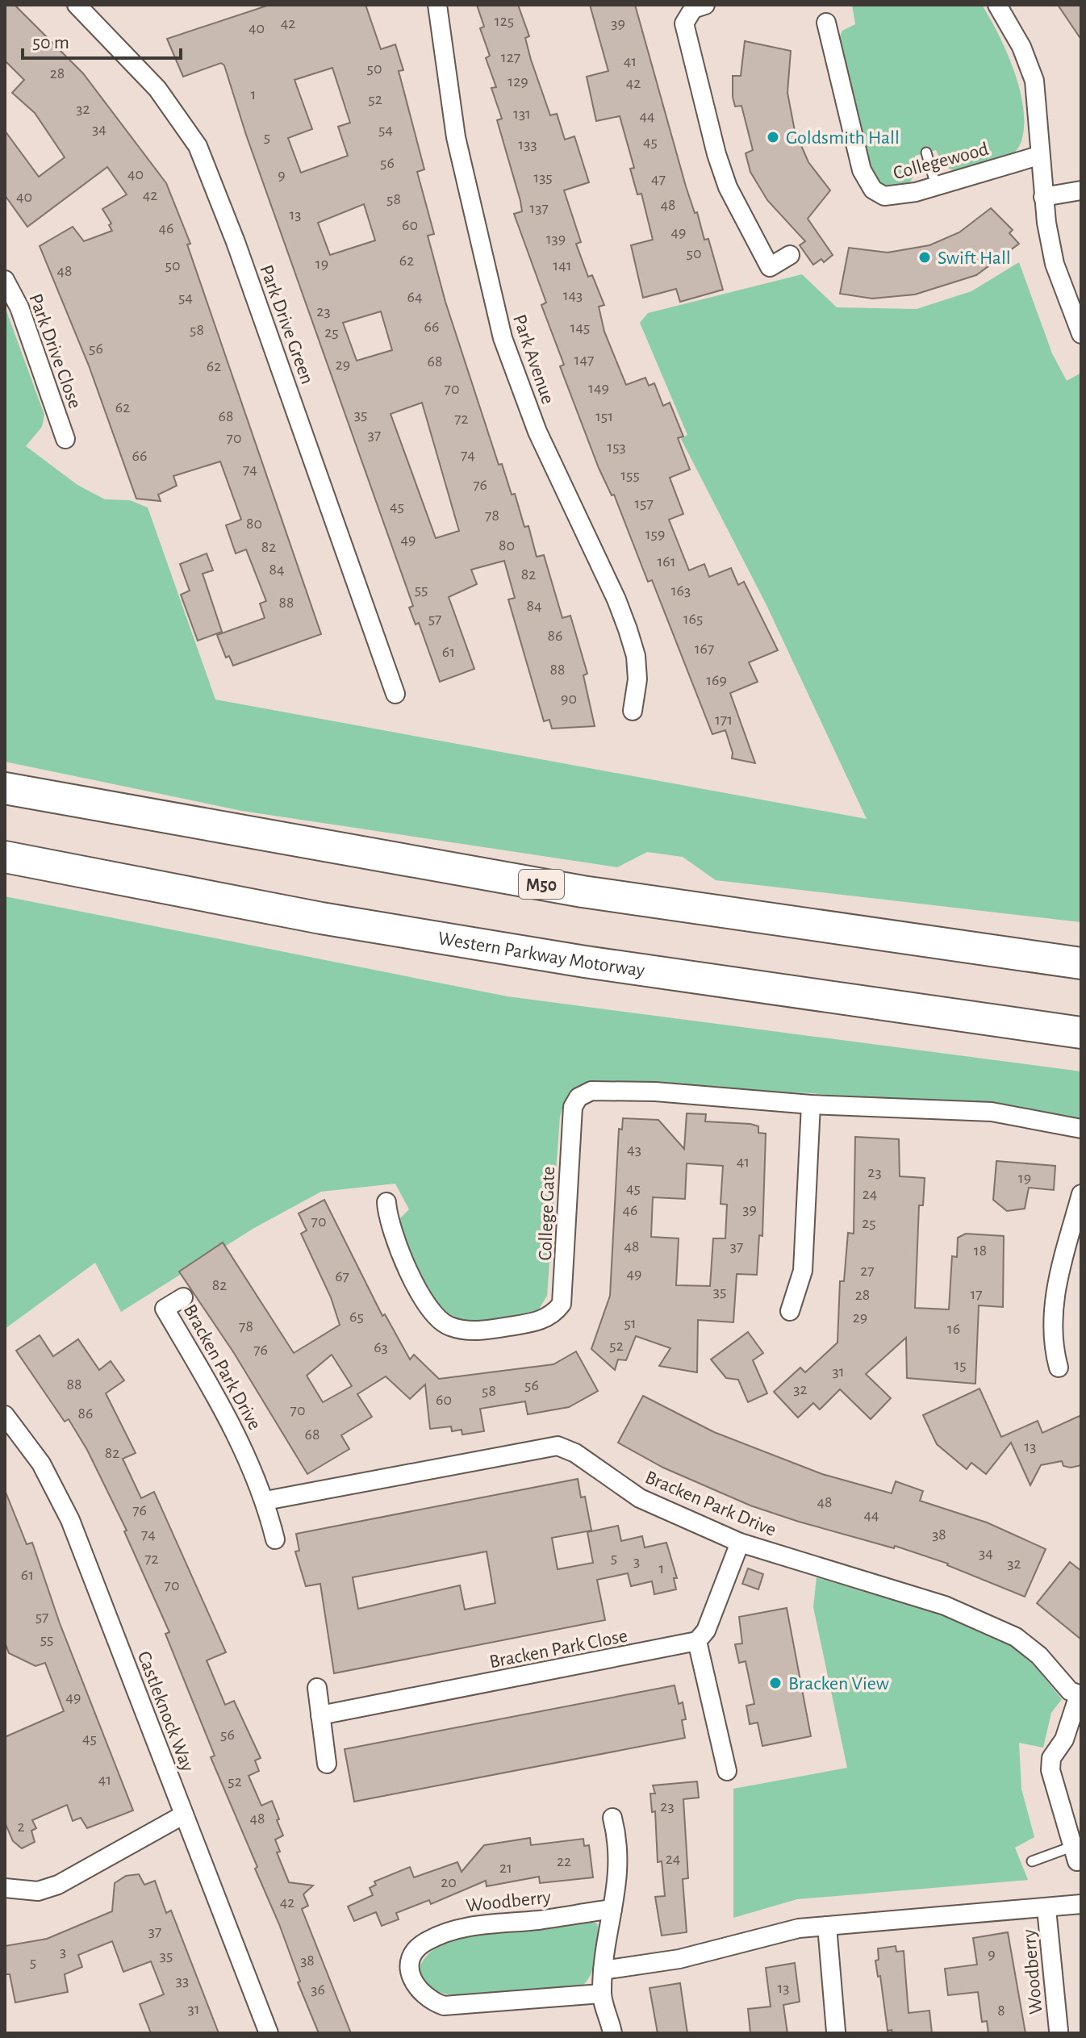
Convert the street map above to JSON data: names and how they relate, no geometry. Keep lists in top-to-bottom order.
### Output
{
  "streets": {
    "highway": ["M50", "Western Parkway Motorway"],
    "street": [
      "Collegewood",
      "Park Drive Green",
      "Park Drive Close",
      "Park Avenue",
      "College Gate",
      "Bracken Park Drive",
      "Bracken Park Close",
      "Castleknock Way",
      "Woodberry"
    ]
  },
  "places": ["Goldsmith Hall", "Swift Hall", "Bracken View"],
  "house_numbers": [
    "125",
    "42",
    "39",
    "40",
    "127",
    "41",
    "50",
    "28",
    "129",
    "42",
    "1",
    "52",
    "32",
    "131",
    "44",
    "34",
    "54",
    "5",
    "45",
    "133",
    "56",
    "40",
    "9",
    "135",
    "47",
    "42",
    "40",
    "58",
    "48",
    "137",
    "13",
    "60",
    "46",
    "49",
    "139",
    "50",
    "62",
    "19",
    "50",
    "141",
    "48",
    "143",
    "64",
    "54",
    "23",
    "66",
    "145",
    "58",
    "25",
    "56",
    "147",
    "68",
    "29",
    "62",
    "149",
    "70",
    "62",
    "35",
    "68",
    "151",
    "72",
    "37",
    "70",
    "153",
    "74",
    "66",
    "74",
    "155",
    "76",
    "157",
    "45",
    "78",
    "80",
    "159",
    "49",
    "80",
    "82",
    "161",
    "84",
    "82",
    "55",
    "163",
    "88",
    "84",
    "57",
    "165",
    "86",
    "167",
    "61",
    "88",
    "169",
    "90",
    "171",
    "43",
    "41",
    "23",
    "19",
    "45",
    "24",
    "39",
    "46",
    "70",
    "25",
    "48",
    "37",
    "18",
    "27",
    "49",
    "67",
    "82",
    "35",
    "17",
    "28",
    "65",
    "29",
    "51",
    "78",
    "16",
    "52",
    "63",
    "76",
    "15",
    "31",
    "88",
    "56",
    "32",
    "58",
    "60",
    "70",
    "86",
    "68",
    "13",
    "82",
    "48",
    "76",
    "44",
    "74",
    "38",
    "34",
    "5",
    "72",
    "3",
    "32",
    "1",
    "61",
    "70",
    "57",
    "55",
    "49",
    "56",
    "45",
    "41",
    "52",
    "23",
    "48",
    "2",
    "24",
    "22",
    "21",
    "20",
    "42",
    "37",
    "3",
    "9",
    "35",
    "38",
    "5",
    "33",
    "13",
    "36",
    "31",
    "8"
  ],
  "scale_bar": "50 m"
}
